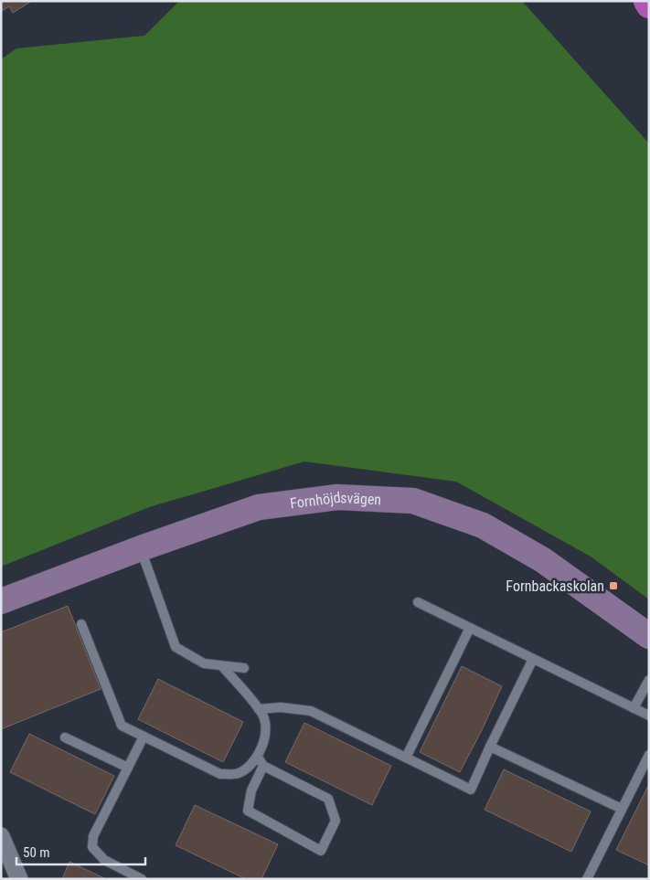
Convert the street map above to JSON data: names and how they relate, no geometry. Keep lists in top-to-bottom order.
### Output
{
  "streets": {
    "street": ["Fornhöjdsvägen"]
  },
  "places": {
    "transit": ["Fornbackaskolan"]
  },
  "scale_bar": "50 m"
}
